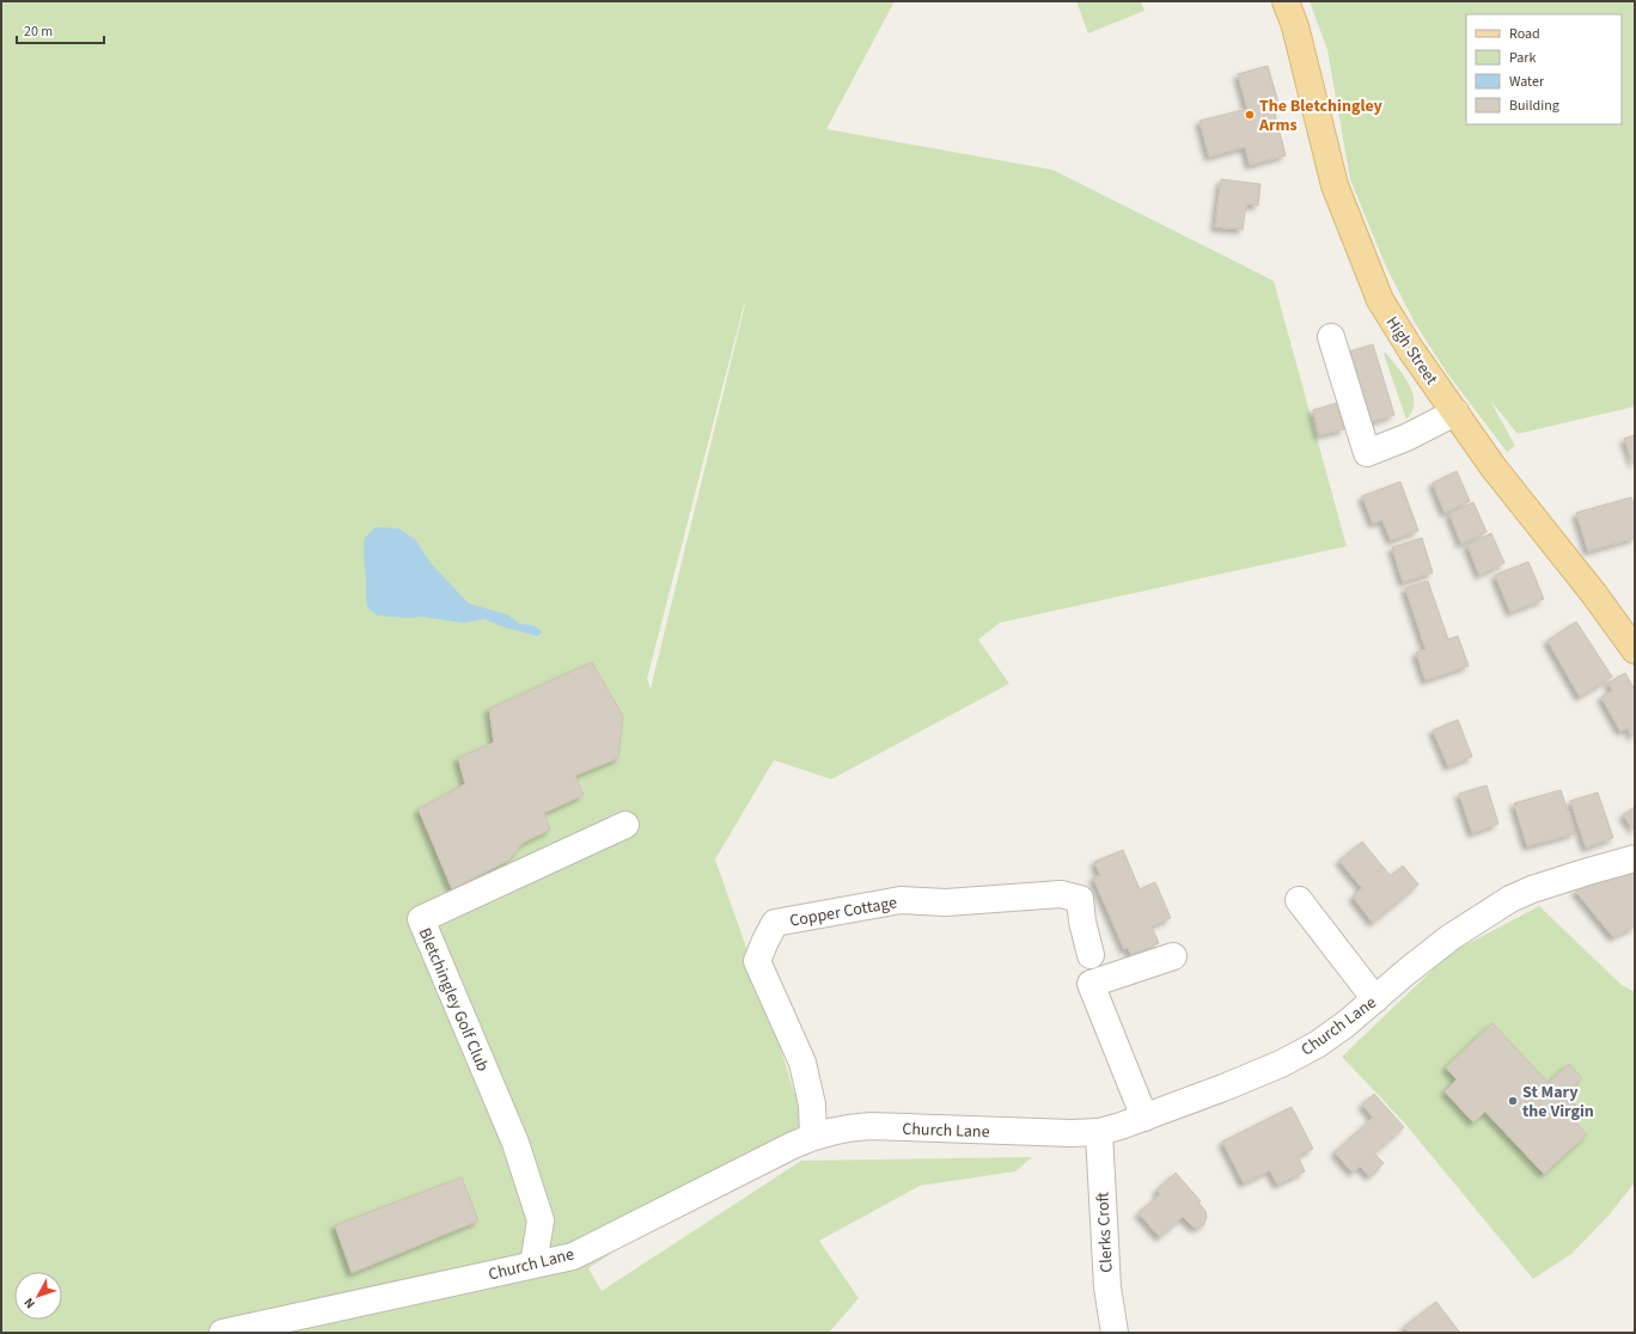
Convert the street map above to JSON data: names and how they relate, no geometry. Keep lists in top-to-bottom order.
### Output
{
  "streets": {
    "main road": ["High Street"],
    "street": [
      "Copper Cottage",
      "Bletchingley Golf Club",
      "Church Lane",
      "Clerks Croft"
    ]
  },
  "crossings": [
    ["Copper Cottage", "Church Lane"],
    ["Bletchingley Golf Club", "Church Lane"],
    ["Church Lane", "Clerks Croft"]
  ],
  "places": ["The Bletchingley Arms", "St Mary the Virgin"],
  "legend": [
    "Road",
    "Park",
    "Water",
    "Building"
  ],
  "scale_bar": "20 m",
  "north": "bottom left"
}
